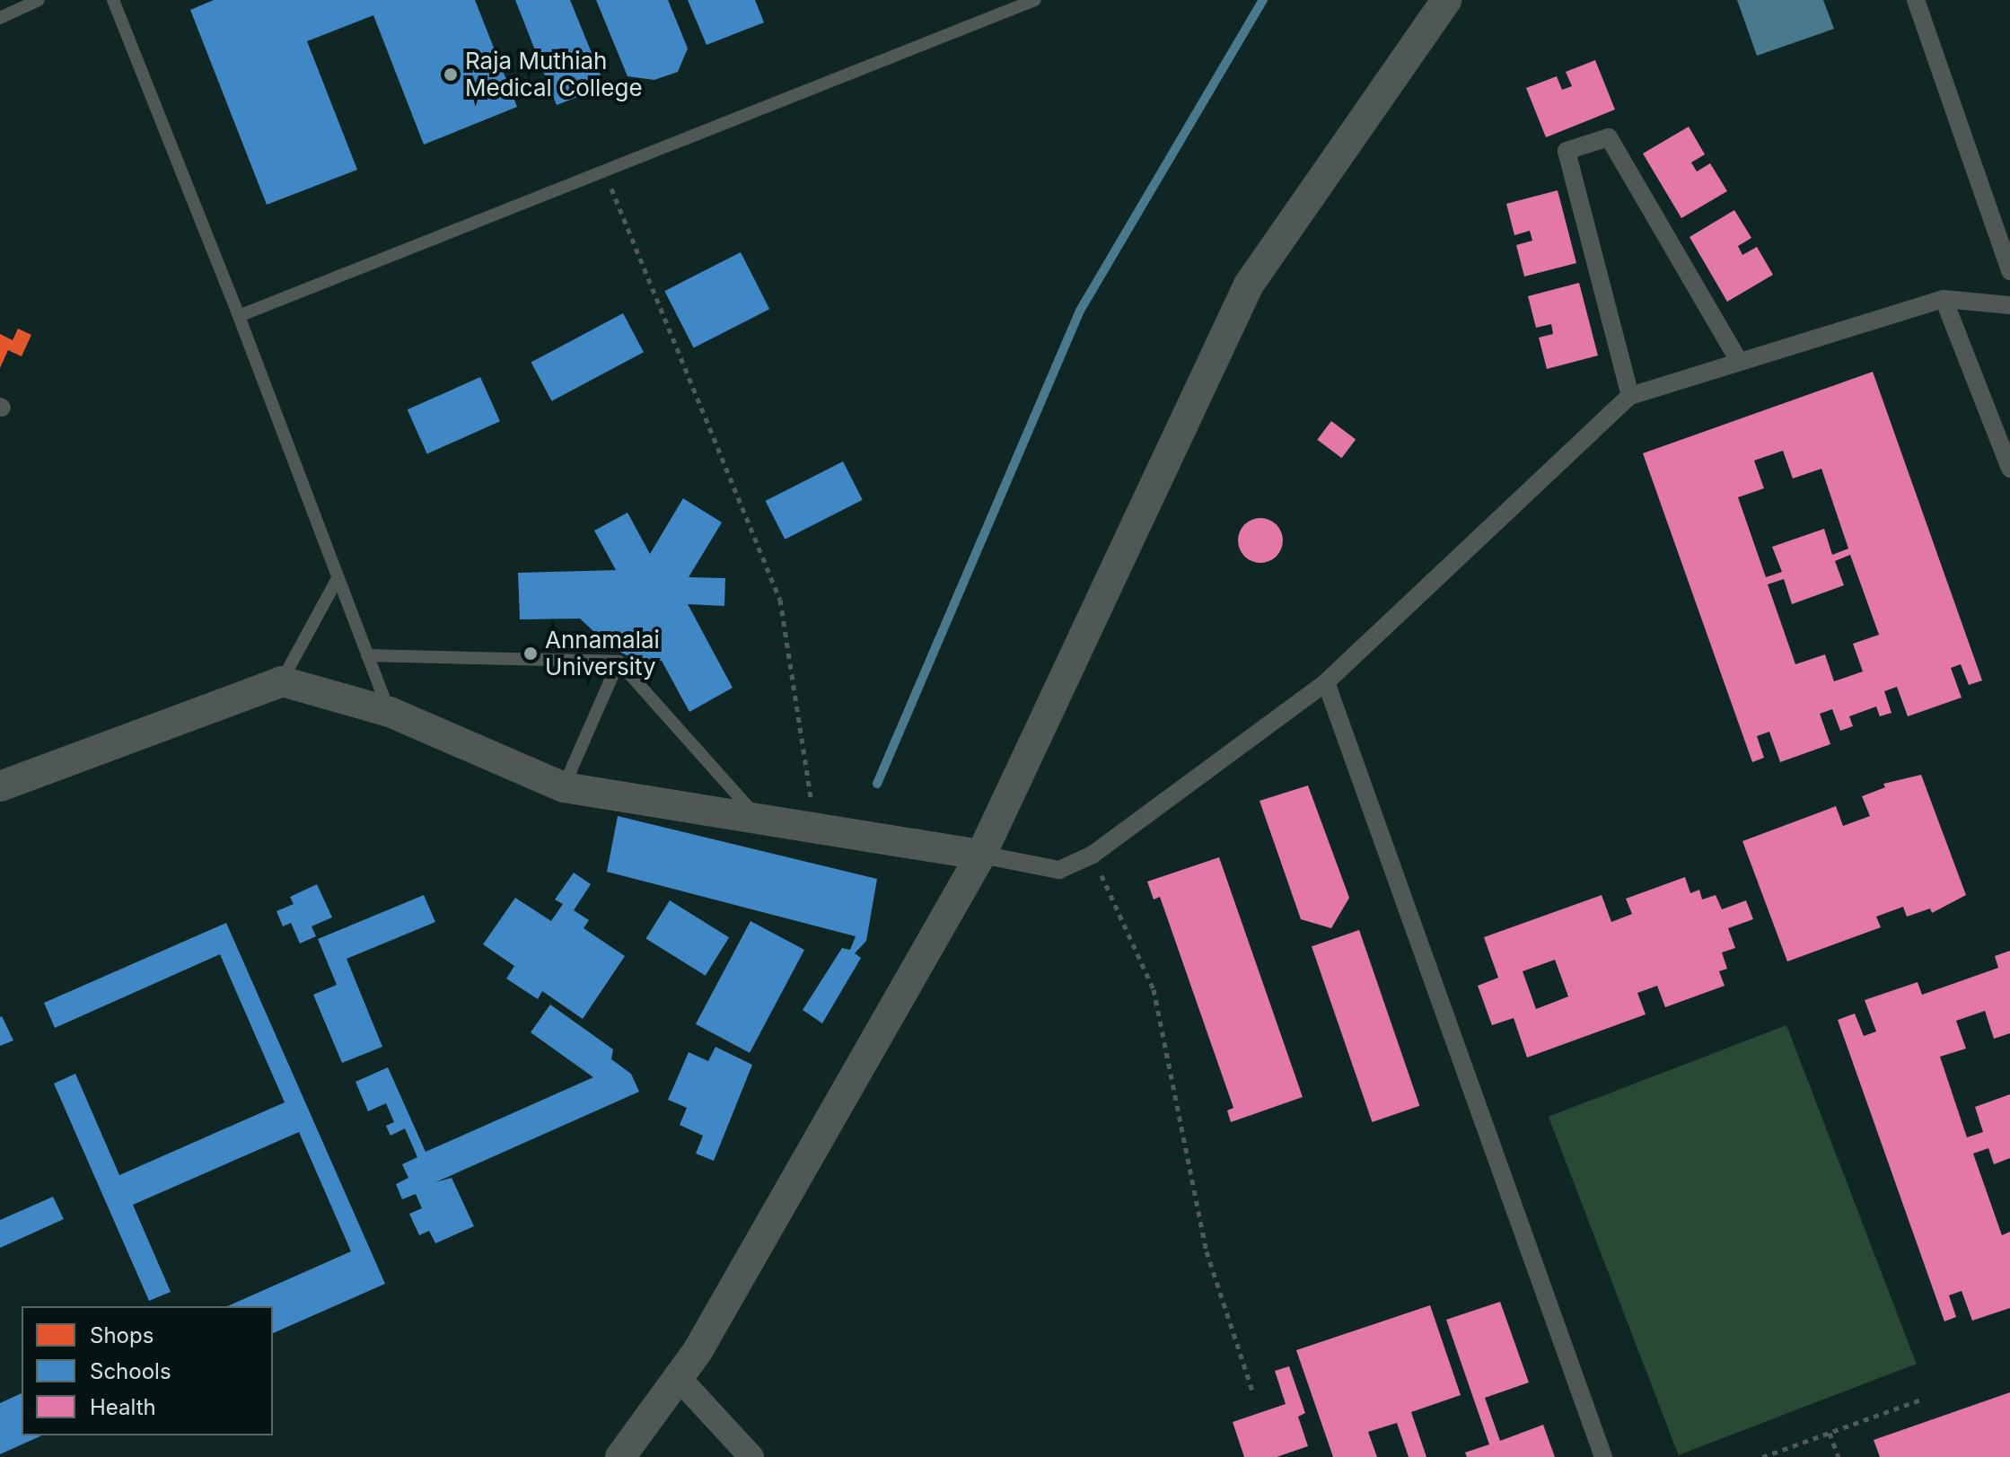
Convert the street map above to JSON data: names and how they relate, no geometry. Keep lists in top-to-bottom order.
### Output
{
  "places": ["Raja Muthiah Medical College", "Annamalai University"],
  "legend": ["Shops", "Schools", "Health"]
}
